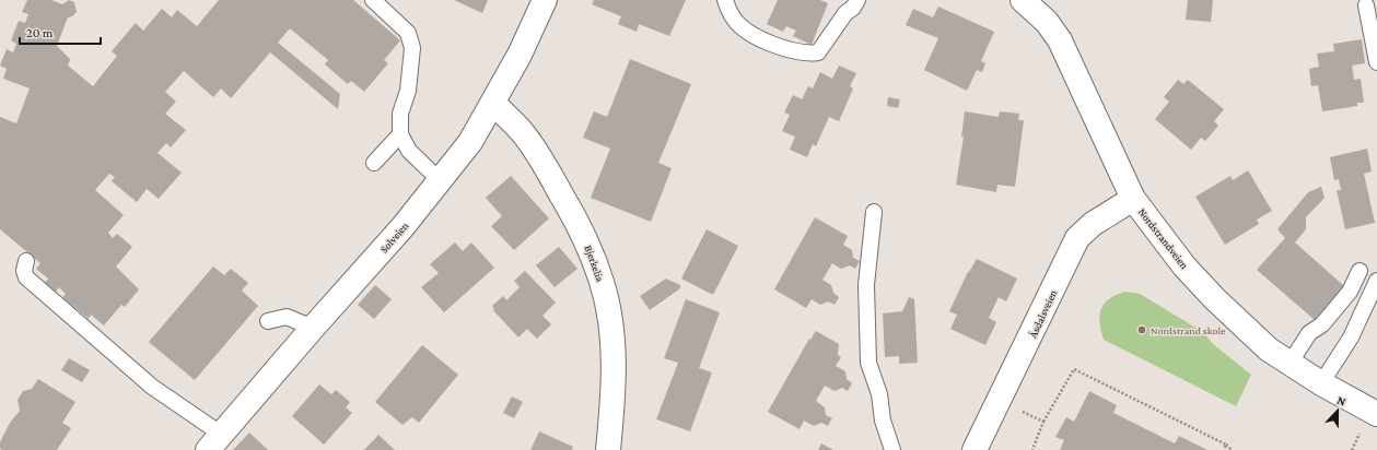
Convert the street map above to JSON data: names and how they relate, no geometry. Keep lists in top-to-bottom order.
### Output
{
  "streets": {
    "street": [
      "Solveien",
      "Nordstrandveien",
      "Bjerkelia",
      "Åsdalsveien"
    ]
  },
  "crossings": [
    ["Solveien", "Bjerkelia"],
    ["Nordstrandveien", "Åsdalsveien"]
  ],
  "places": ["Nordstrand skole"],
  "scale_bar": "20 m",
  "north": "top"
}
